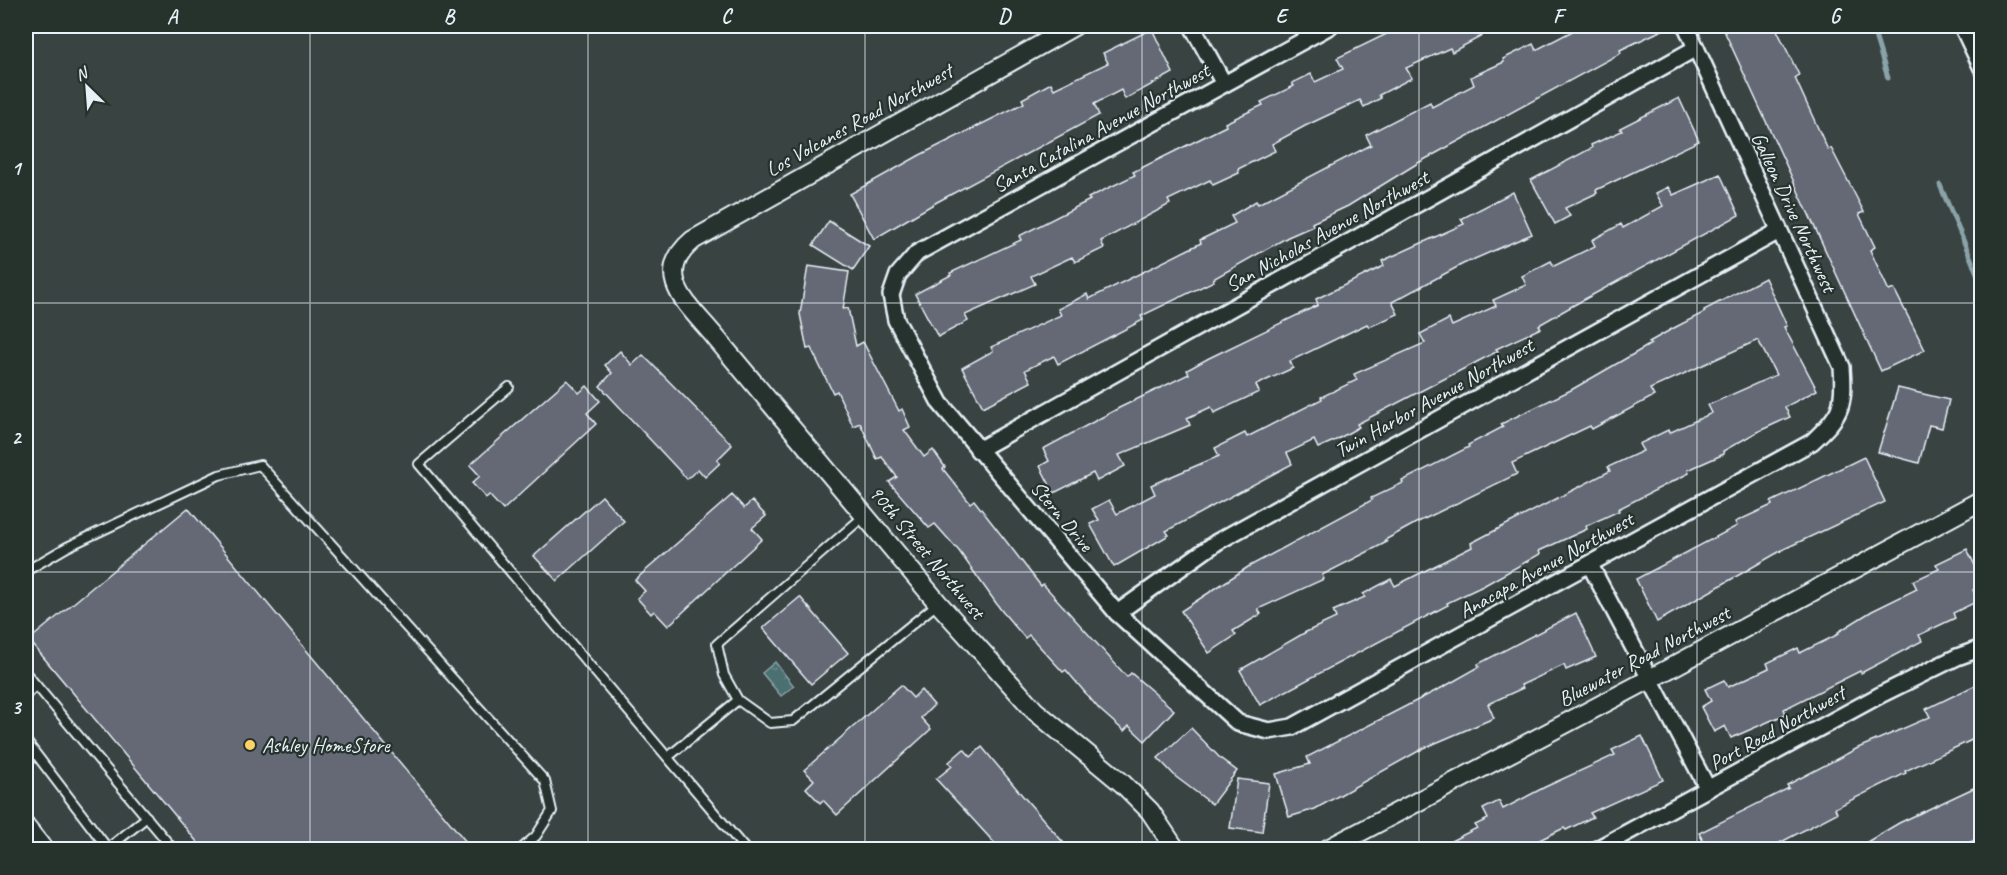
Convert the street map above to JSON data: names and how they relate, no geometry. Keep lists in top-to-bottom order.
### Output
{
  "streets": {
    "street": [
      "Los Volcanes Road Northwest",
      "Santa Catalina Avenue Northwest",
      "Galleon Drive Northwest",
      "San Nicholas Avenue Northwest",
      "Twin Harbor Avenue Northwest",
      "Stern Drive",
      "90th Street Northwest",
      "Anacapa Avenue Northwest",
      "Bluewater Road Northwest",
      "Port Road Northwest"
    ]
  },
  "crossings": [
    ["Los Volcanes Road Northwest", "90th Street Northwest"],
    ["Santa Catalina Avenue Northwest", "Stern Drive"],
    ["Galleon Drive Northwest", "San Nicholas Avenue Northwest"],
    ["Galleon Drive Northwest", "Twin Harbor Avenue Northwest"],
    ["Galleon Drive Northwest", "Anacapa Avenue Northwest"],
    ["San Nicholas Avenue Northwest", "Stern Drive"],
    ["Twin Harbor Avenue Northwest", "Stern Drive"],
    ["Stern Drive", "Anacapa Avenue Northwest"]
  ],
  "places": ["Ashley HomeStore"],
  "north": "top left",
  "grid": {
    "columns": [
      "A",
      "B",
      "C",
      "D",
      "E",
      "F",
      "G"
    ],
    "rows": ["1", "2", "3"]
  }
}
